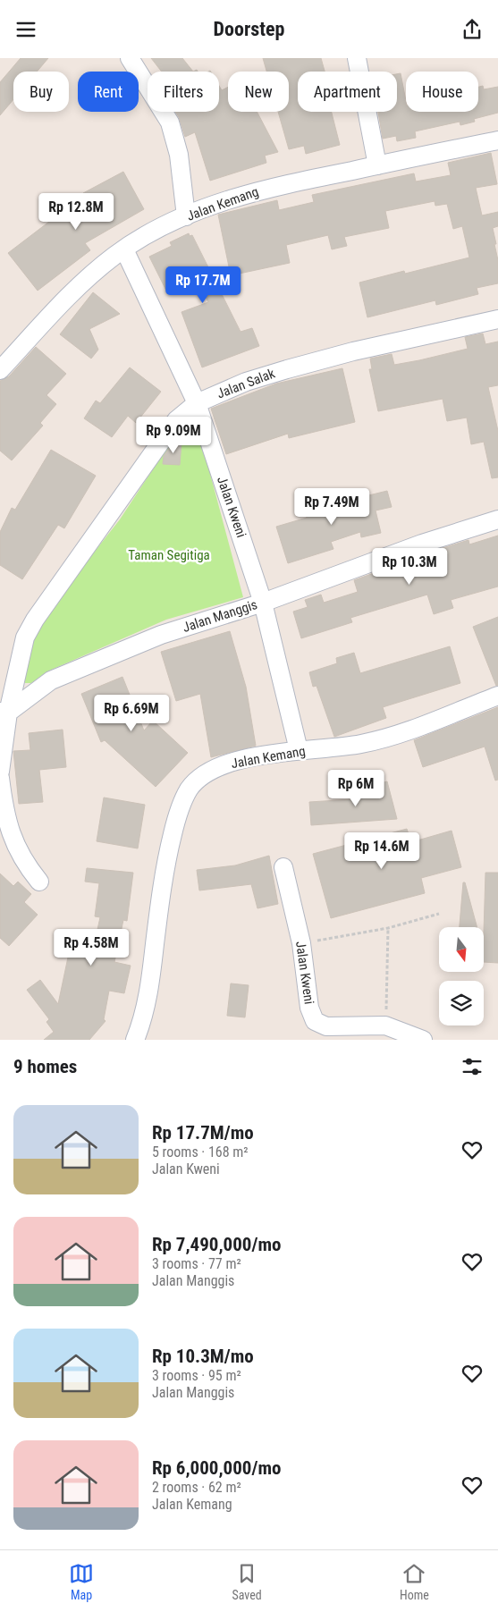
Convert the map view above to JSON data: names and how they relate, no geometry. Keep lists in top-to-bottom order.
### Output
{
  "streets": {
    "street": [
      "Jalan Kemang",
      "Jalan Salak",
      "Jalan Kweni",
      "Jalan Manggis"
    ]
  },
  "crossings": [
    ["Jalan Kemang", "Jalan Kweni"],
    ["Jalan Salak", "Jalan Kweni"],
    ["Jalan Salak", "Jalan Manggis"],
    ["Jalan Kweni", "Jalan Manggis"]
  ],
  "parks": ["Taman Segitiga"],
  "north": "bottom",
  "page": {
    "header": "Doorstep",
    "chip": [
      "Buy",
      "Rent",
      "Filters",
      "New",
      "Apartment",
      "House"
    ],
    "price": [
      "Rp 12.8M",
      "Rp 17.7M",
      "Rp 9.09M",
      "Rp 7.49M",
      "Rp 10.3M",
      "Rp 6.69M",
      "Rp 6M",
      "Rp 14.6M",
      "Rp 4.58M"
    ],
    "heading": "9 homes",
    "list": [
      {
        "name": "Rp 17.7M/mo",
        "note": "5 rooms · 168 m² · Jalan Kweni"
      },
      {
        "name": "Rp 7,490,000/mo",
        "note": "3 rooms · 77 m² · Jalan Manggis"
      },
      {
        "name": "Rp 10.3M/mo",
        "note": "3 rooms · 95 m² · Jalan Manggis"
      },
      {
        "name": "Rp 6,000,000/mo",
        "note": "2 rooms · 62 m² · Jalan Kemang"
      }
    ],
    "tabs": ["Map", "Saved", "Home"]
  }
}
